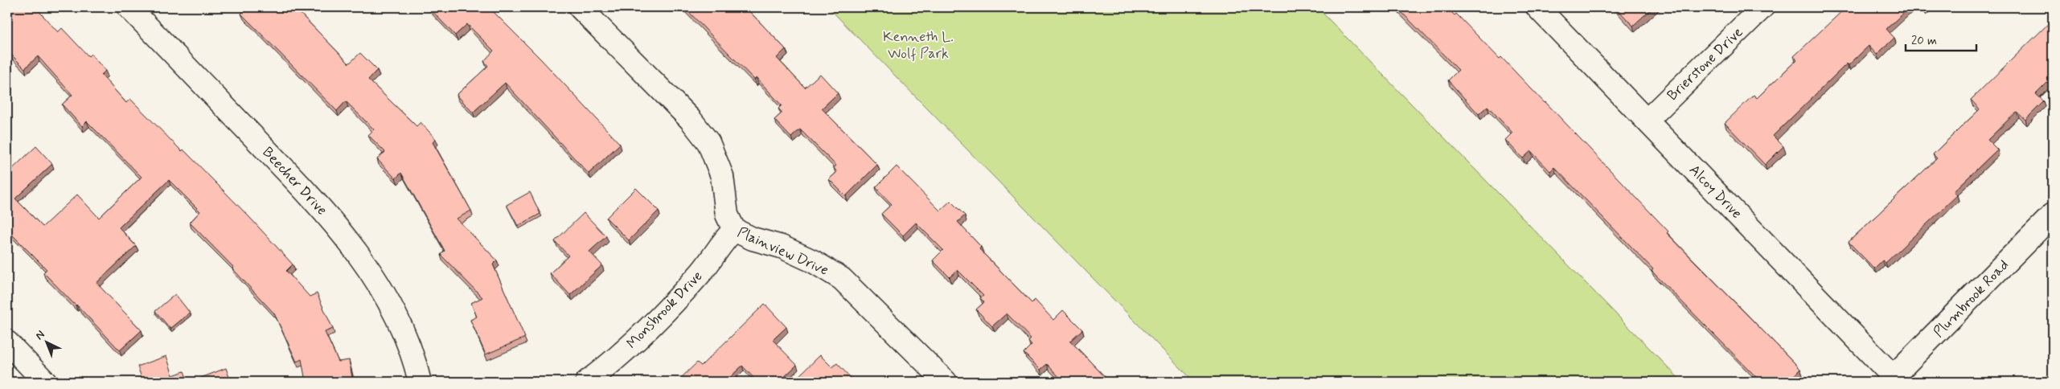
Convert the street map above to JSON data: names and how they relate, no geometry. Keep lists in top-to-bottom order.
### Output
{
  "streets": {
    "street": [
      "Brierstone Drive",
      "Beecher Drive",
      "Alcoy Drive",
      "Plainview Drive",
      "Plumbrook Road",
      "Monsbrook Drive"
    ]
  },
  "crossings": [
    ["Brierstone Drive", "Alcoy Drive"],
    ["Alcoy Drive", "Plumbrook Road"],
    ["Plainview Drive", "Monsbrook Drive"]
  ],
  "parks": ["Kenneth L. Wolf Park"],
  "scale_bar": "20 m",
  "north": "top left"
}
